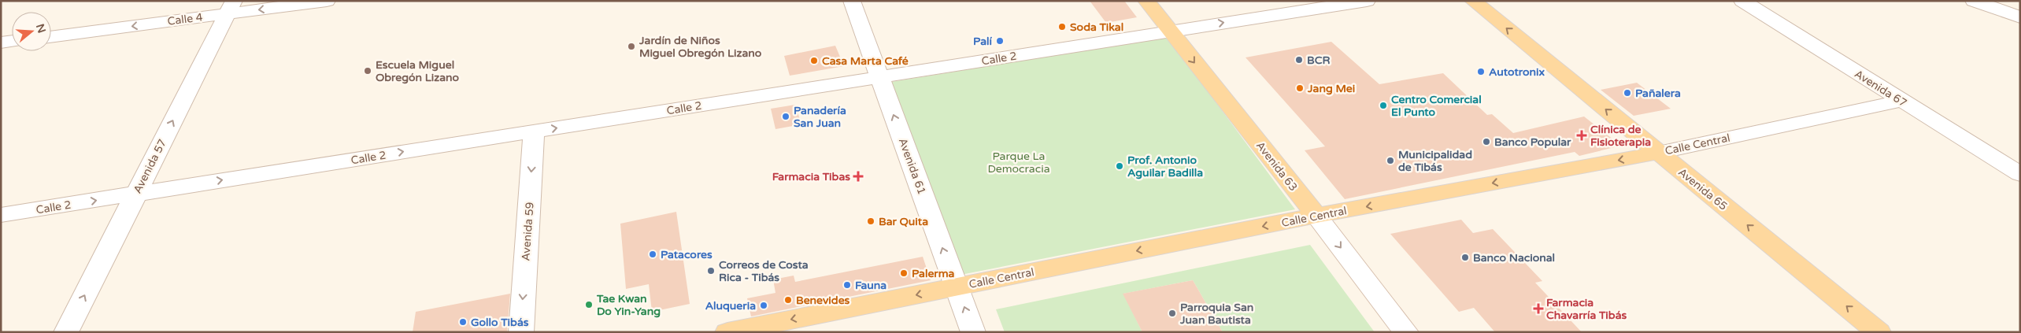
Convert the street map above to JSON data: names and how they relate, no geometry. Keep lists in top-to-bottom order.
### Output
{
  "streets": {
    "main road": ["Calle Central", "Avenida 63", "Avenida 65"],
    "street": [
      "Calle 4",
      "Calle 2",
      "Avenida 67",
      "Avenida 57",
      "Avenida 61",
      "Avenida 59"
    ]
  },
  "crossings": [
    ["Calle 4", "Avenida 57"],
    ["Calle 2", "Avenida 57"],
    ["Calle 2", "Avenida 61"],
    ["Calle 2", "Avenida 63"],
    ["Calle 2", "Avenida 59"],
    ["Avenida 67", "Calle Central"],
    ["Calle Central", "Avenida 61"],
    ["Calle Central", "Avenida 63"],
    ["Calle Central", "Avenida 65"]
  ],
  "one_way": [
    "Calle 4",
    "Calle 2",
    "Calle Central",
    "Avenida 57",
    "Avenida 61",
    "Avenida 63",
    "Avenida 65",
    "Avenida 59"
  ],
  "parks": ["Parque La Democracia"],
  "places": {
    "other": [
      "Soda Tikal",
      "Palí",
      "Jardín de Niños Miguel Obregón Lizano",
      "BCR",
      "Casa Marta Café",
      "Escuela Miguel Obregón Lizano",
      "Autotronix",
      "Jang Mei",
      "Pañalera",
      "Centro Comercial El Punto",
      "Panadería San Juan",
      "Banco Popular",
      "Municipalidad de Tibás",
      "Prof. Antonio Aguilar Badilla",
      "Bar Quita",
      "Patacores",
      "Banco Nacional",
      "Correos de Costa Rica - Tibás",
      "Palerma",
      "Fauna",
      "Benevides",
      "Tae Kwan Do Yin-Yang",
      "Aluqueria",
      "Parroquia San Juan Bautista",
      "Gollo Tibás"
    ],
    "health": ["Clínica de Fisioterapia", "Farmacia Tibas", "Farmacia Chavarría Tibás"]
  },
  "north": "right"
}
